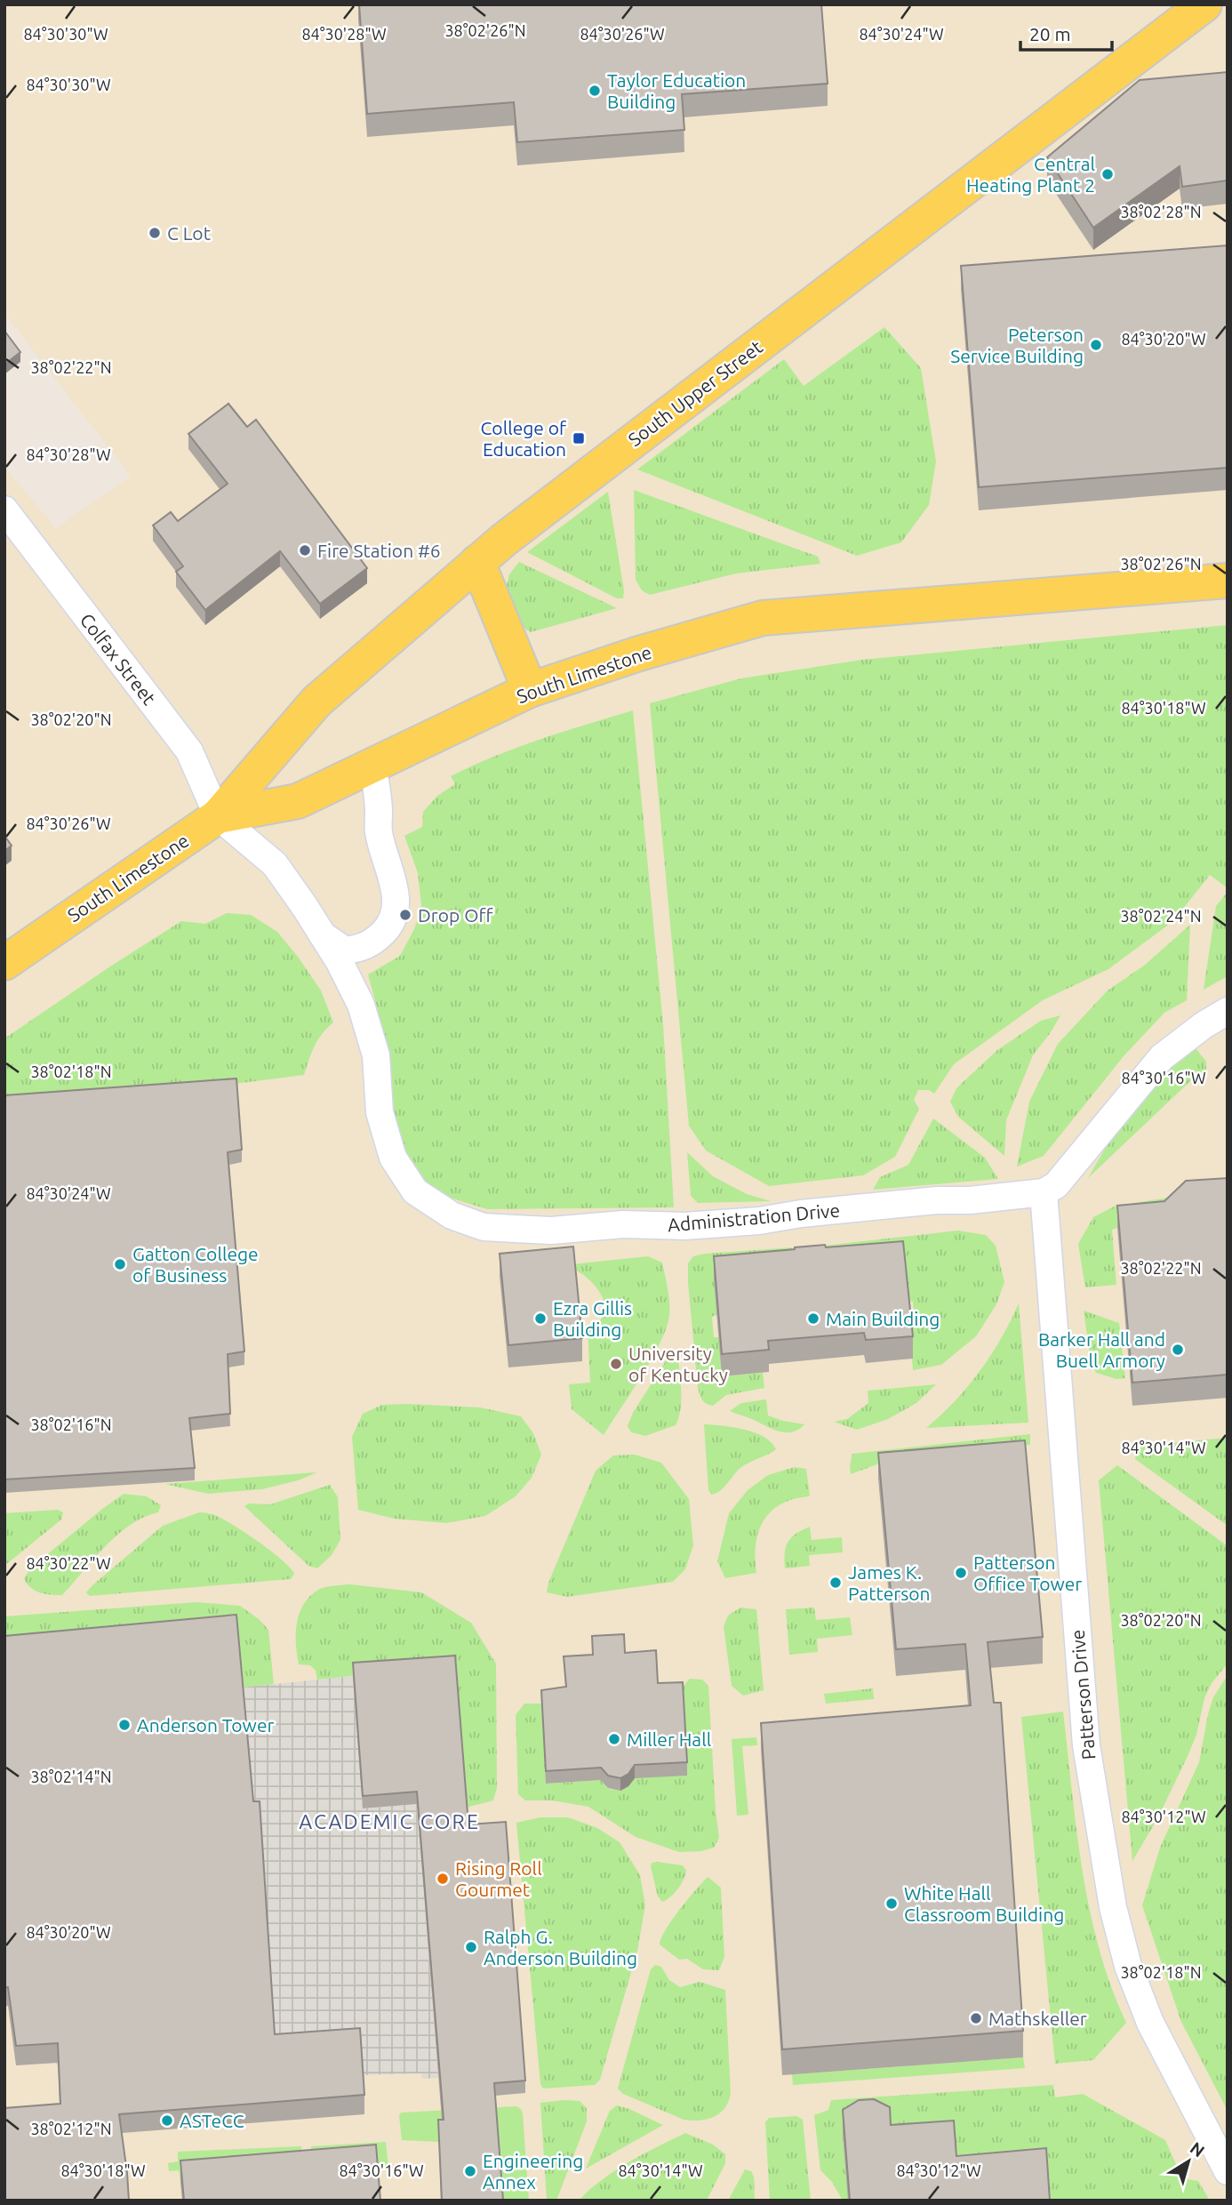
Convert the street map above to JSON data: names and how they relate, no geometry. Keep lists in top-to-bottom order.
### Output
{
  "streets": {
    "main road": ["South Upper Street", "South Limestone"],
    "street": ["Colfax Street", "Administration Drive", "Patterson Drive"]
  },
  "crossings": [
    ["South Upper Street", "Colfax Street"],
    ["South Upper Street", "South Limestone"],
    ["South Upper Street", "Administration Drive"],
    ["Colfax Street", "South Limestone"],
    ["Colfax Street", "Administration Drive"],
    ["South Limestone", "Administration Drive"],
    ["Administration Drive", "Patterson Drive"]
  ],
  "districts": ["ACADEMIC CORE"],
  "places": {
    "other": [
      "Taylor Education Building",
      "Central Heating Plant 2",
      "C Lot",
      "Peterson Service Building",
      "Fire Station #6",
      "Drop Off",
      "Gatton College of Business",
      "Ezra Gillis Building",
      "Main Building",
      "Barker Hall and Buell Armory",
      "University of Kentucky",
      "Patterson Office Tower",
      "James K. Patterson",
      "Anderson Tower",
      "Miller Hall",
      "Rising Roll Gourmet",
      "White Hall Classroom Building",
      "Ralph G. Anderson Building",
      "Mathskeller",
      "ASTeCC",
      "Engineering Annex"
    ],
    "transit": ["College of Education"]
  },
  "scale_bar": "20 m",
  "north": "top right",
  "coordinates": [
    "38°02'26\"N",
    "84°30'30\"W",
    "84°30'28\"W",
    "84°30'26\"W",
    "84°30'24\"W",
    "38°02'28\"N",
    "84°30'20\"W",
    "38°02'22\"N",
    "84°30'18\"W",
    "38°02'20\"N",
    "38°02'24\"N",
    "38°02'18\"N",
    "84°30'16\"W",
    "38°02'16\"N",
    "84°30'14\"W",
    "84°30'22\"W",
    "38°02'14\"N",
    "84°30'12\"W",
    "38°02'12\"N"
  ]
}
